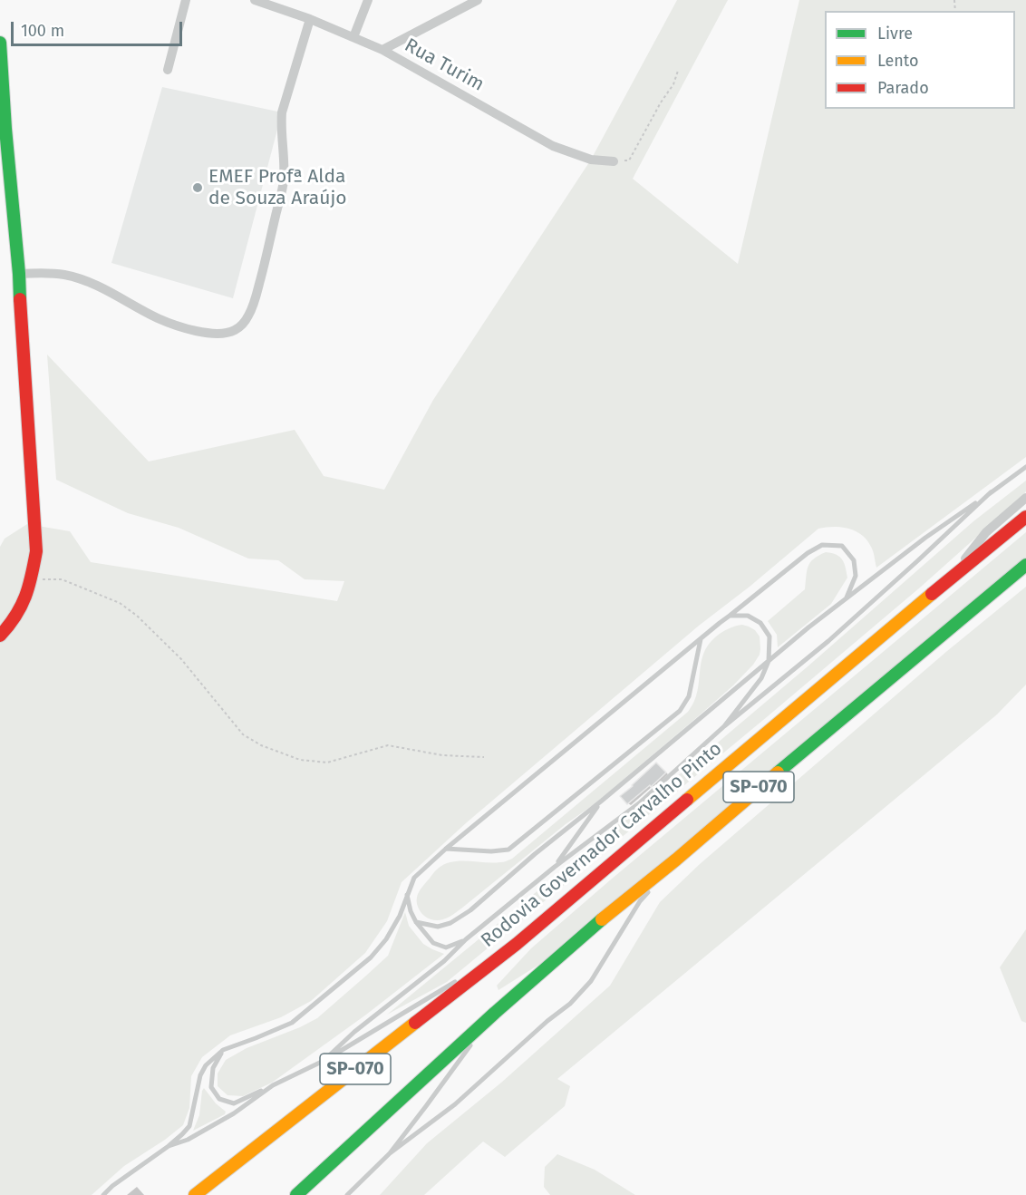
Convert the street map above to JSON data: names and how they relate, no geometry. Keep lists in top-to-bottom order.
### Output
{
  "streets": {
    "main road": ["SP-070", "Rodovia Governador Carvalho Pinto"],
    "street": ["Rua Turim"]
  },
  "places": ["EMEF Profª Alda de Souza Araújo"],
  "legend": ["Livre", "Lento", "Parado"],
  "scale_bar": "100 m"
}
